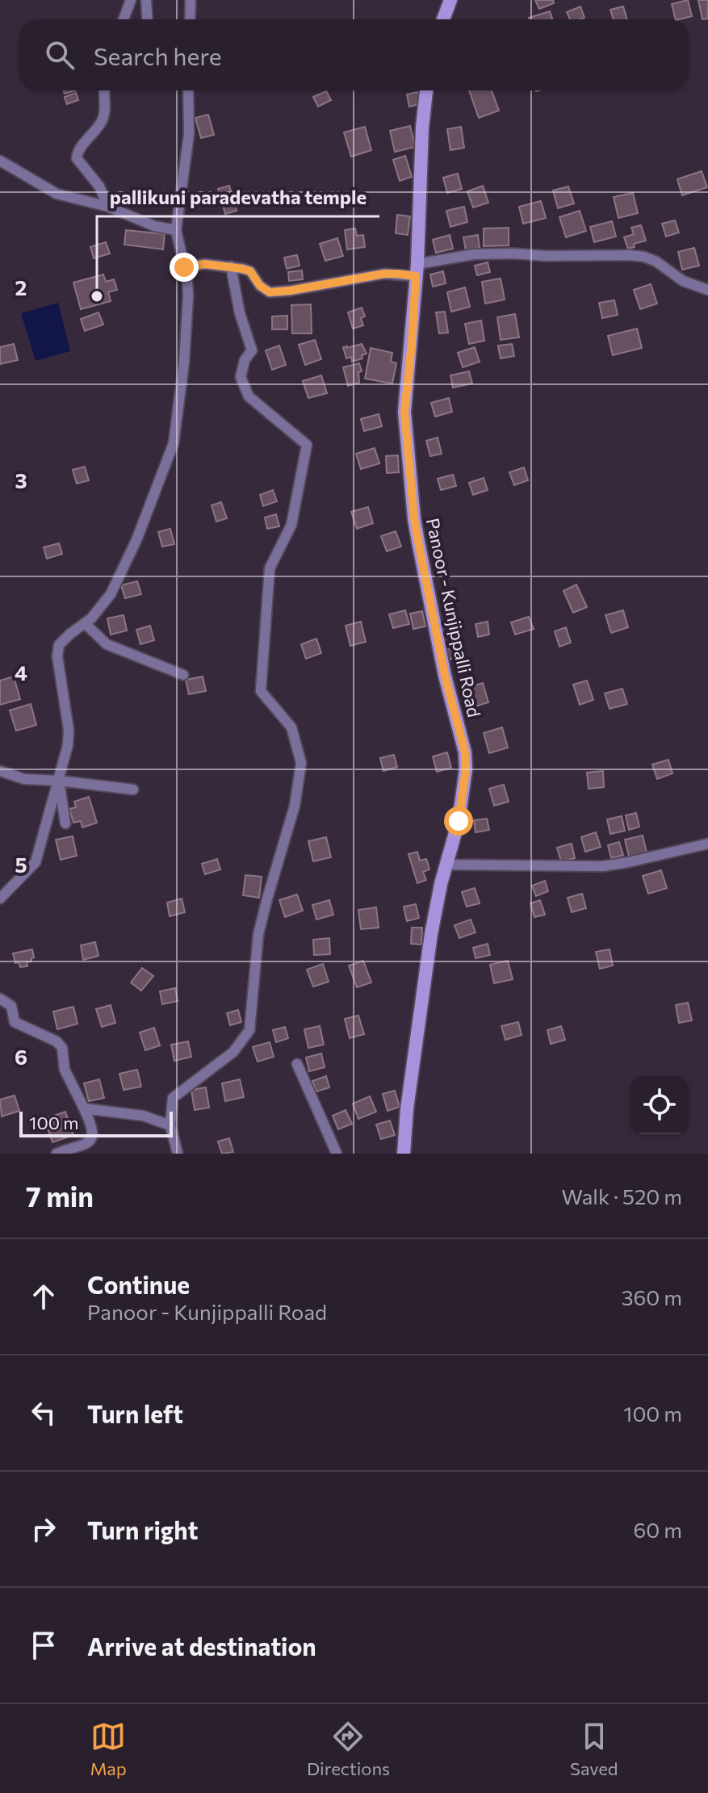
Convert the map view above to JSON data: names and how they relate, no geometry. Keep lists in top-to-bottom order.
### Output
{
  "streets": {
    "main road": ["Panoor - Kunjippalli Road"]
  },
  "places": ["pallikuni paradevatha temple"],
  "scale_bar": "100 m",
  "page": {
    "search": "Search here",
    "scale": "100 m",
    "heading": ["7 min", "Walk · 520 m"],
    "list": [
      ["Continue", "Panoor - Kunjippalli Road", "360 m"],
      ["Turn left", "100 m"],
      ["Turn right", "60 m"],
      "Arrive at destination"
    ],
    "nav": ["Map", "Directions", "Saved"]
  },
  "grid": {
    "rows": [
      "2",
      "3",
      "4",
      "5",
      "6"
    ]
  }
}
